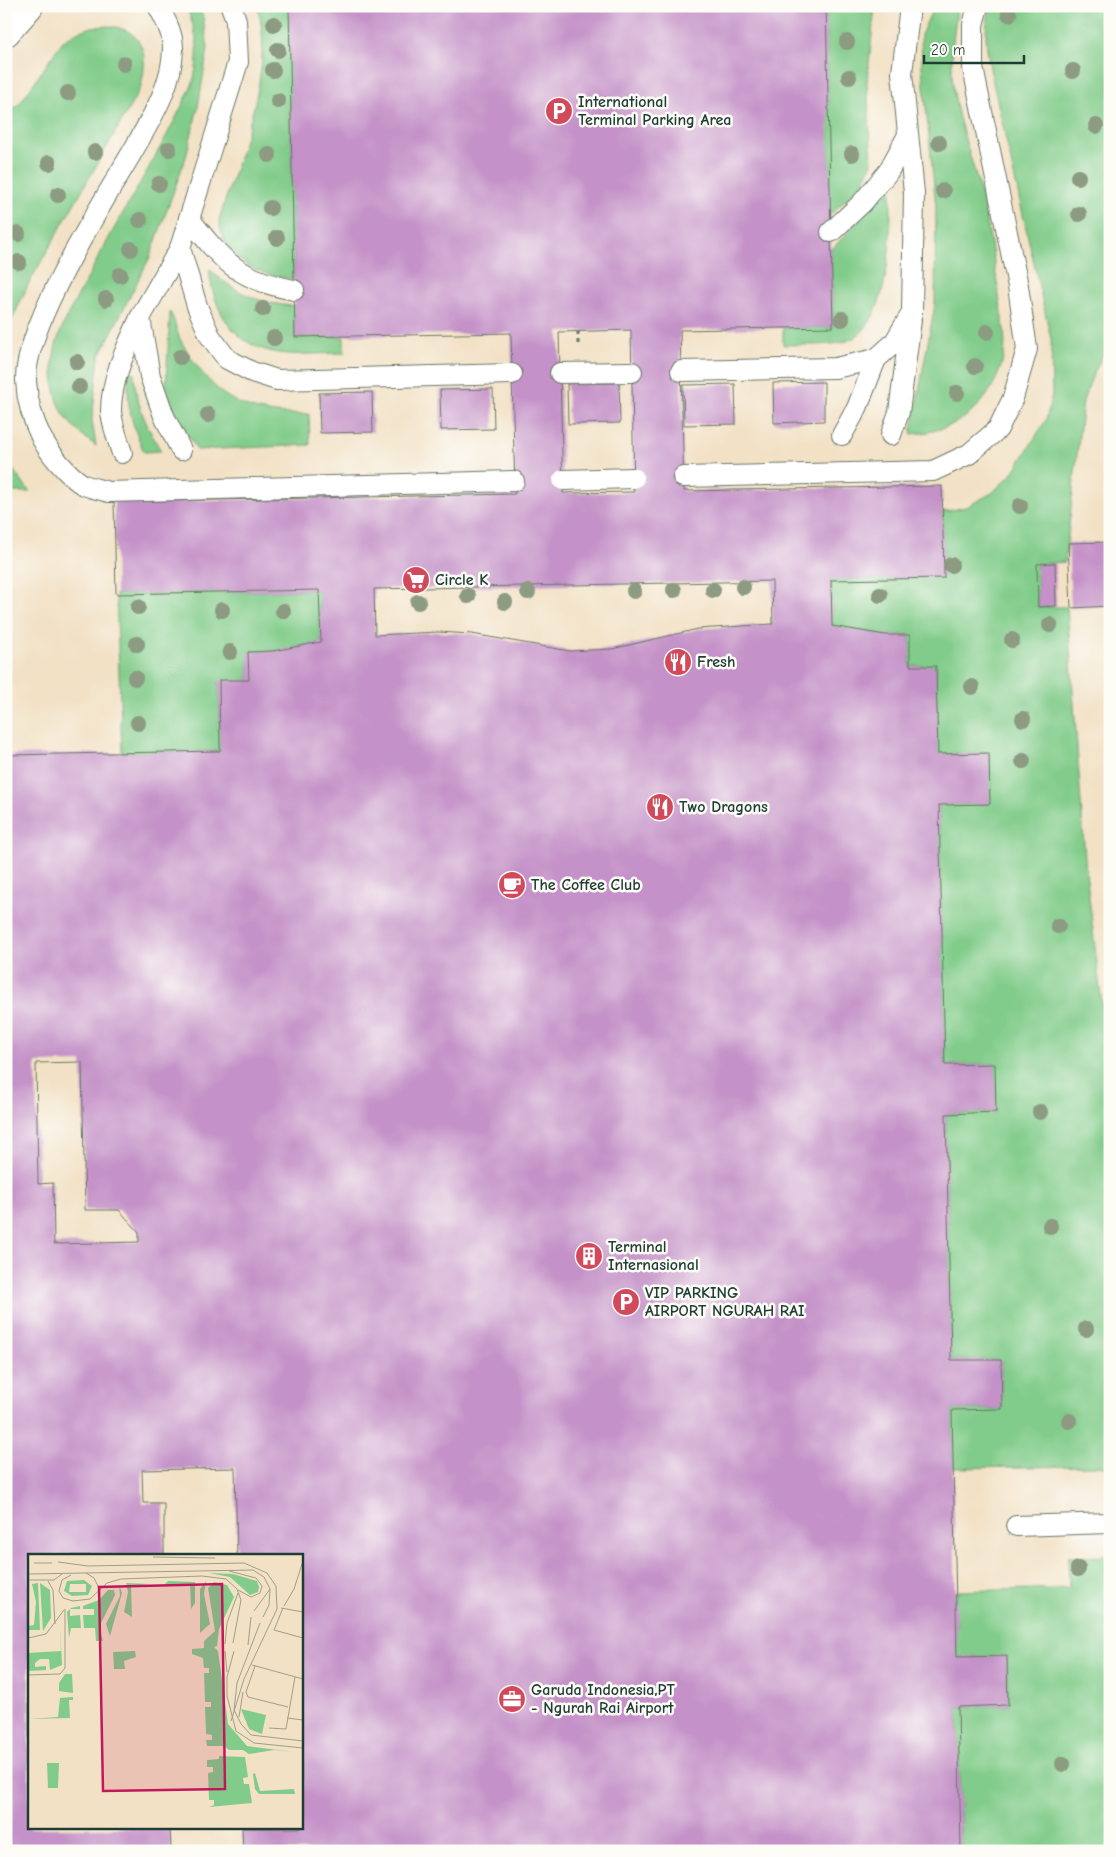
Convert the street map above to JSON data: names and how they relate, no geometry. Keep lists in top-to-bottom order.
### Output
{
  "places": {
    "parking": ["International Terminal Parking Area", "VIP PARKING AIRPORT NGURAH RAI"],
    "supermarket": ["Circle K"],
    "restaurant": ["Fresh", "Two Dragons"],
    "cafe": ["The Coffee Club"],
    "building": ["Terminal Internasional"],
    "office": ["Garuda Indonesia,PT - Ngurah Rai Airport"]
  },
  "scale_bar": "20 m"
}
